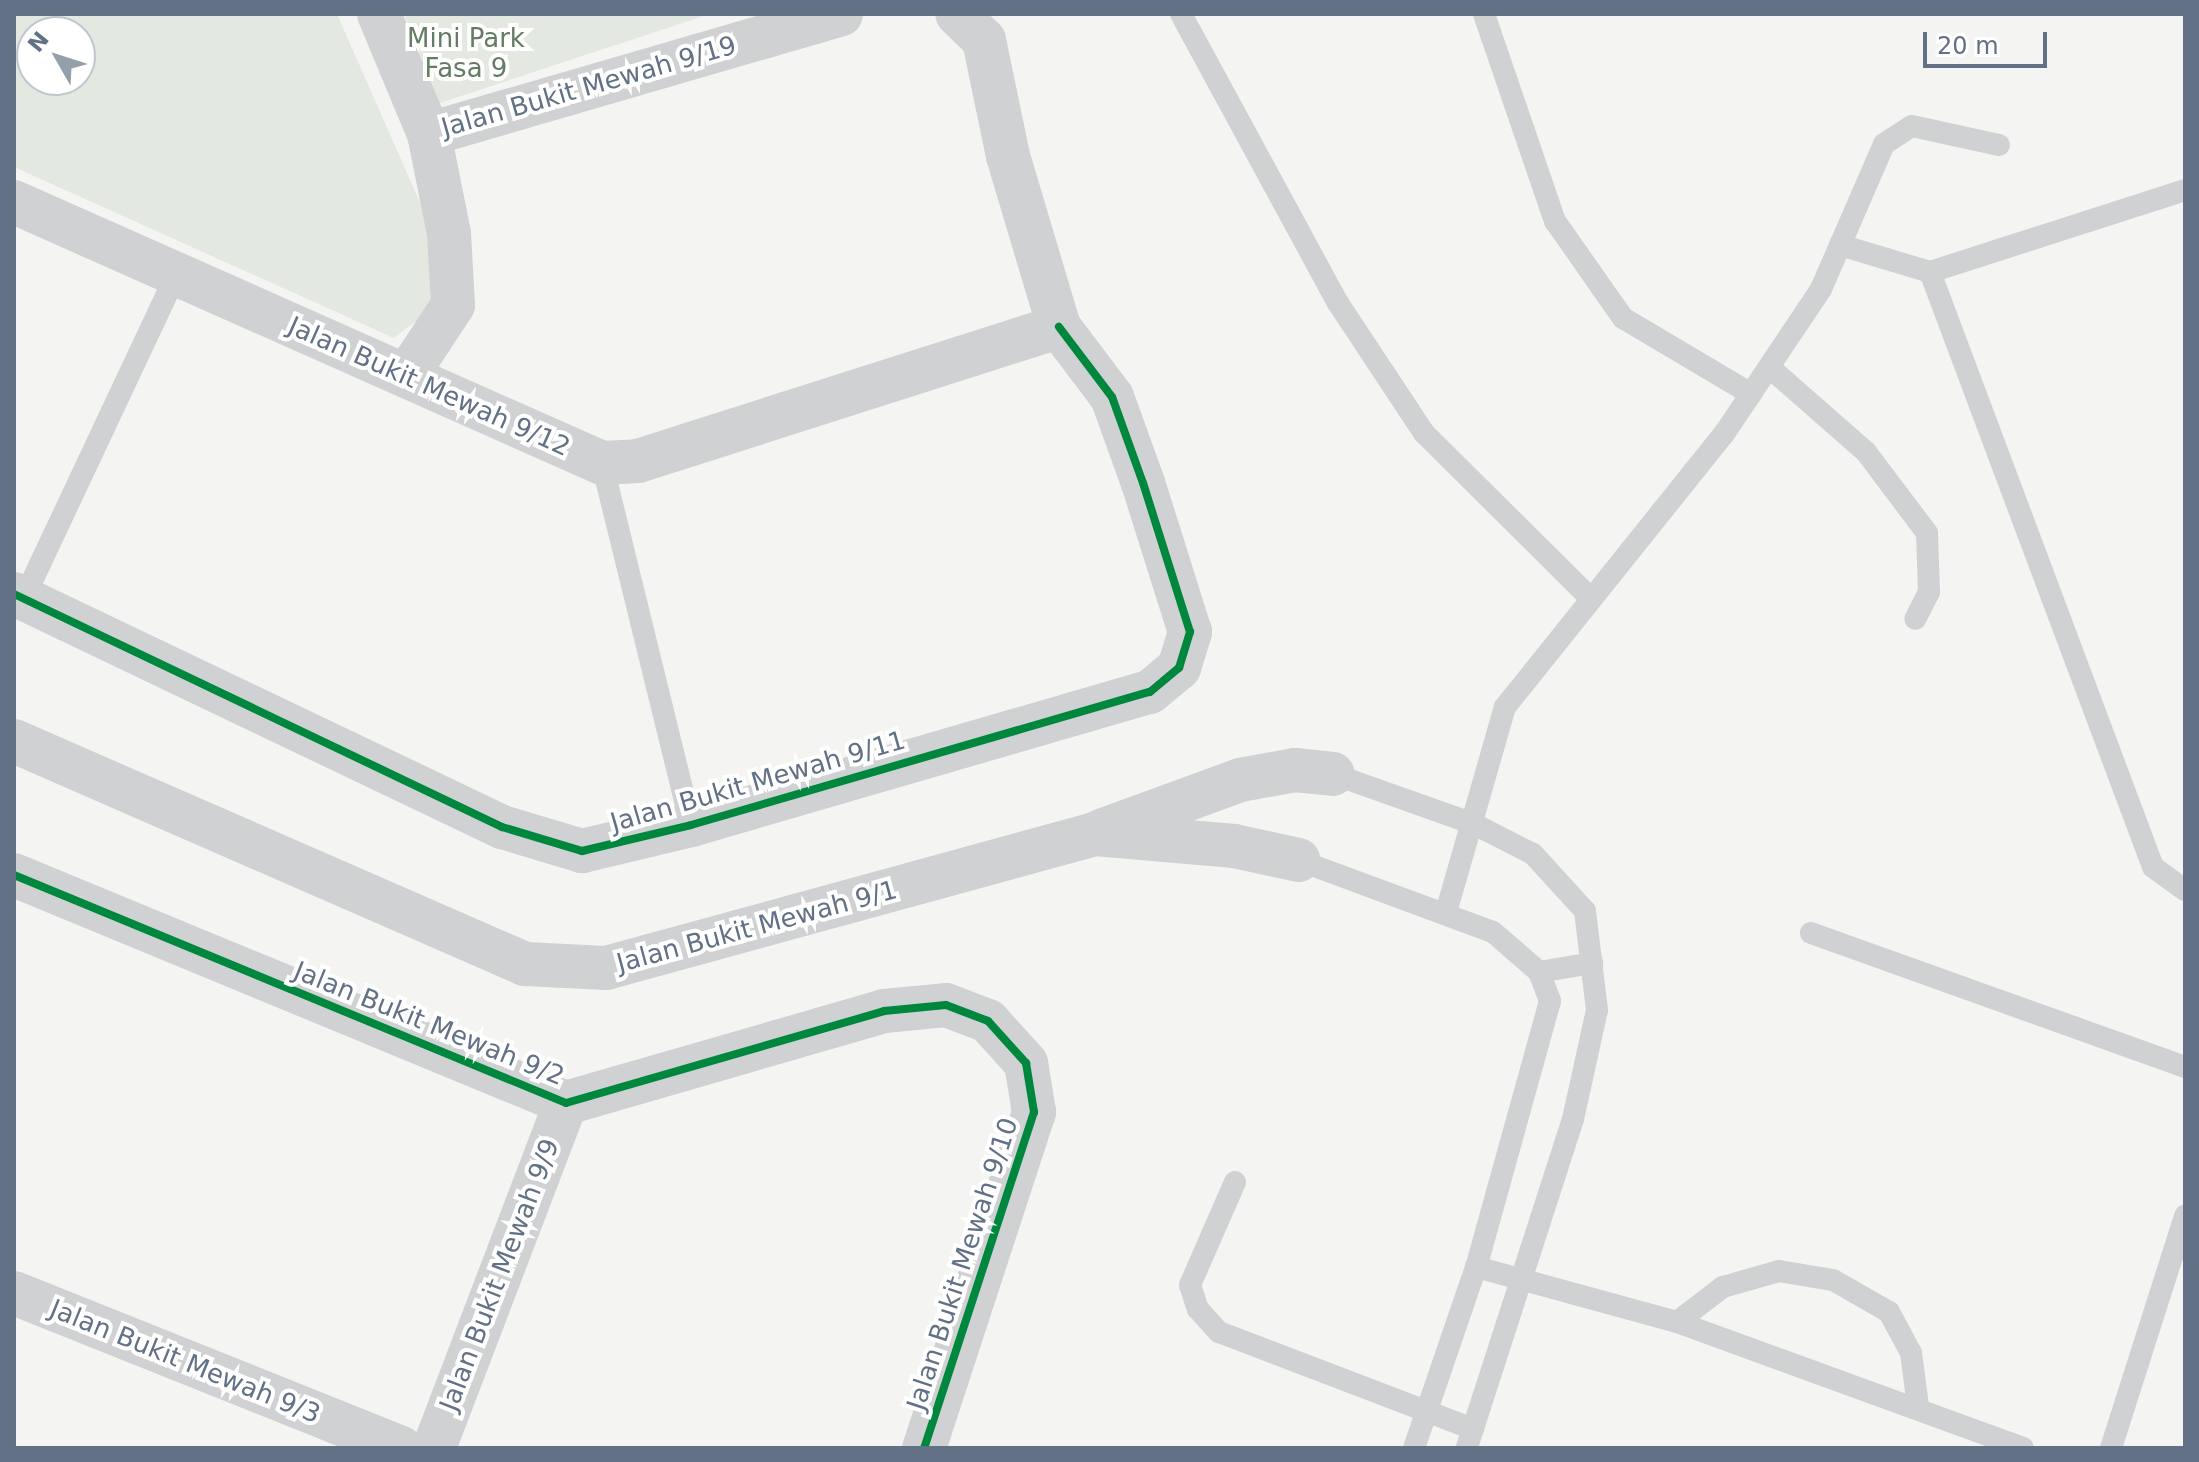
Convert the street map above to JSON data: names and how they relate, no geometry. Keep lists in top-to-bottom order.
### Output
{
  "streets": {
    "street": [
      "Jalan Bukit Mewah 9/19",
      "Jalan Bukit Mewah 9/12",
      "Jalan Bukit Mewah 9/11",
      "Jalan Bukit Mewah 9/1",
      "Jalan Bukit Mewah 9/2",
      "Jalan Bukit Mewah 9/10",
      "Jalan Bukit Mewah 9/9",
      "Jalan Bukit Mewah 9/3"
    ]
  },
  "crossings": [
    ["Jalan Bukit Mewah 9/12", "Jalan Bukit Mewah 9/11"],
    ["Jalan Bukit Mewah 9/2", "Jalan Bukit Mewah 9/10"],
    ["Jalan Bukit Mewah 9/2", "Jalan Bukit Mewah 9/9"]
  ],
  "parks": ["Mini Park Fasa 9"],
  "scale_bar": "20 m",
  "north": "top left"
}
